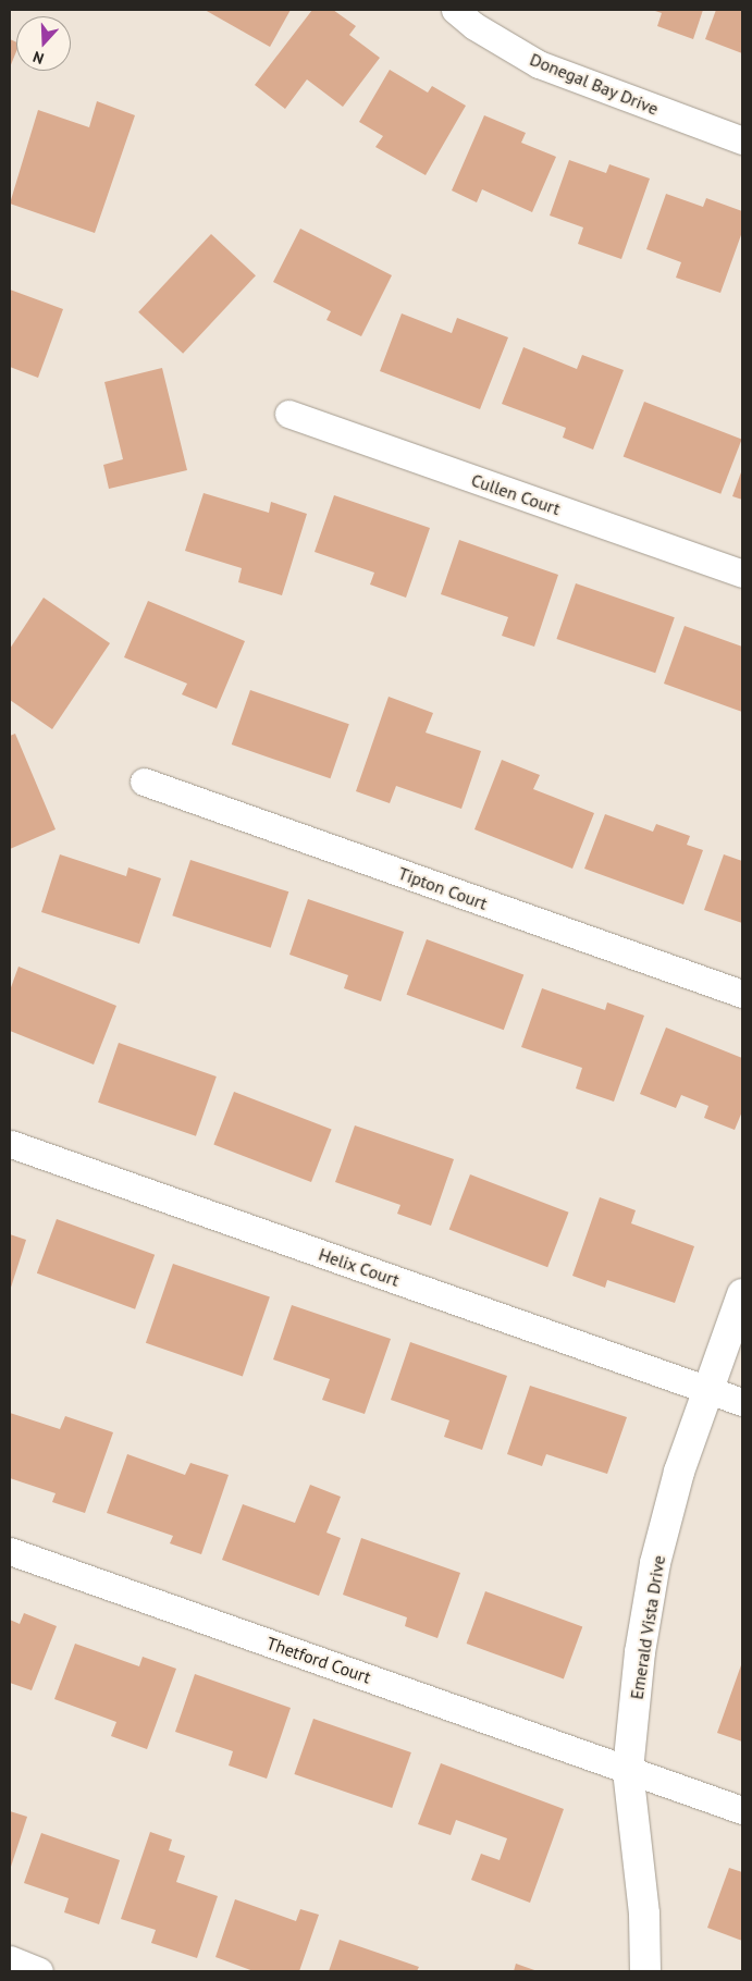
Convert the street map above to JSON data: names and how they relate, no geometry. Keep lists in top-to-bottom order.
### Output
{
  "streets": {
    "street": [
      "Donegal Bay Drive",
      "Cullen Court",
      "Tipton Court",
      "Helix Court",
      "Emerald Vista Drive",
      "Thetford Court"
    ]
  },
  "crossings": [
    ["Helix Court", "Emerald Vista Drive"],
    ["Emerald Vista Drive", "Thetford Court"]
  ],
  "north": "bottom"
}
